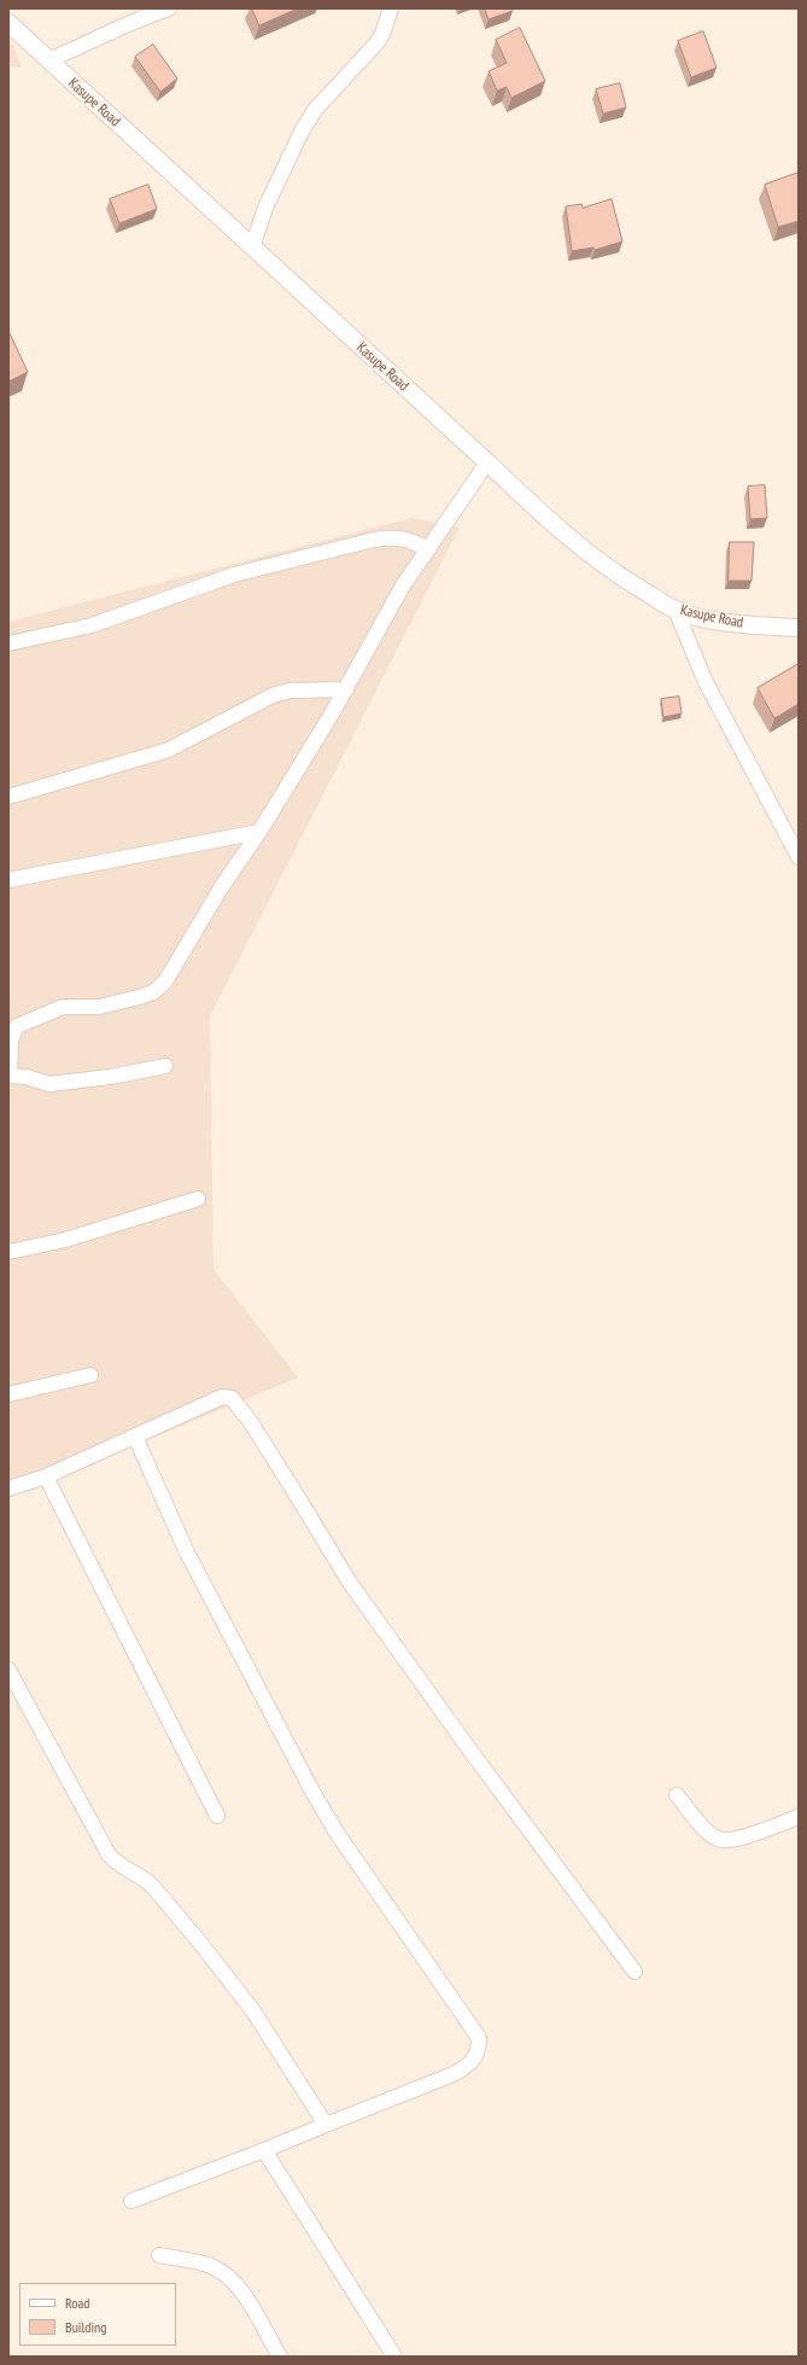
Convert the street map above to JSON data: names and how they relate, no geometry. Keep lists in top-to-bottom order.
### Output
{
  "streets": {
    "street": ["Kasupe Road"]
  },
  "legend": ["Road", "Building"]
}
